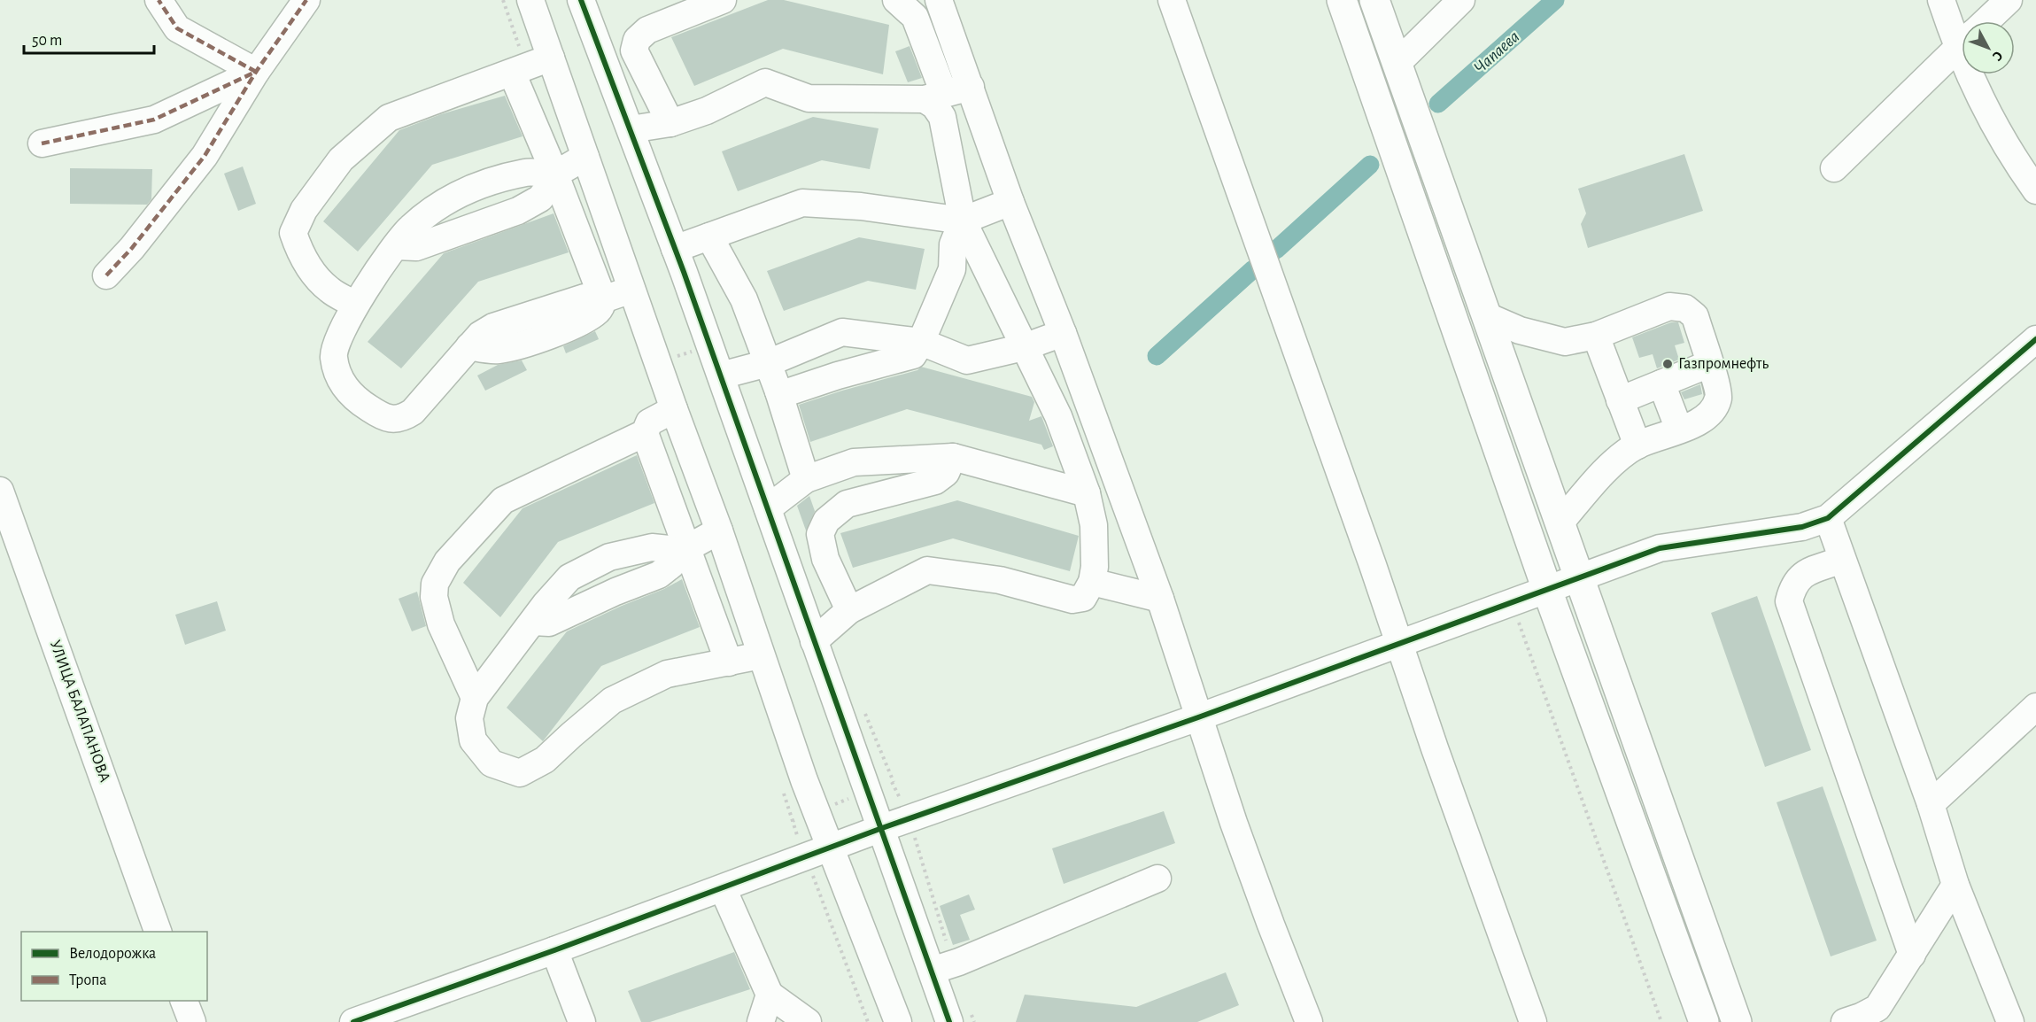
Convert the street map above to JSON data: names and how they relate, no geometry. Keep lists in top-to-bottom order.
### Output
{
  "streets": {
    "street": ["УЛИЦА БАЛАПАНОВА"]
  },
  "water": ["Чапаева"],
  "places": ["Газпромнефть"],
  "legend": ["Велодорожка", "Тропа"],
  "scale_bar": "50 m",
  "north": "bottom right"
}
